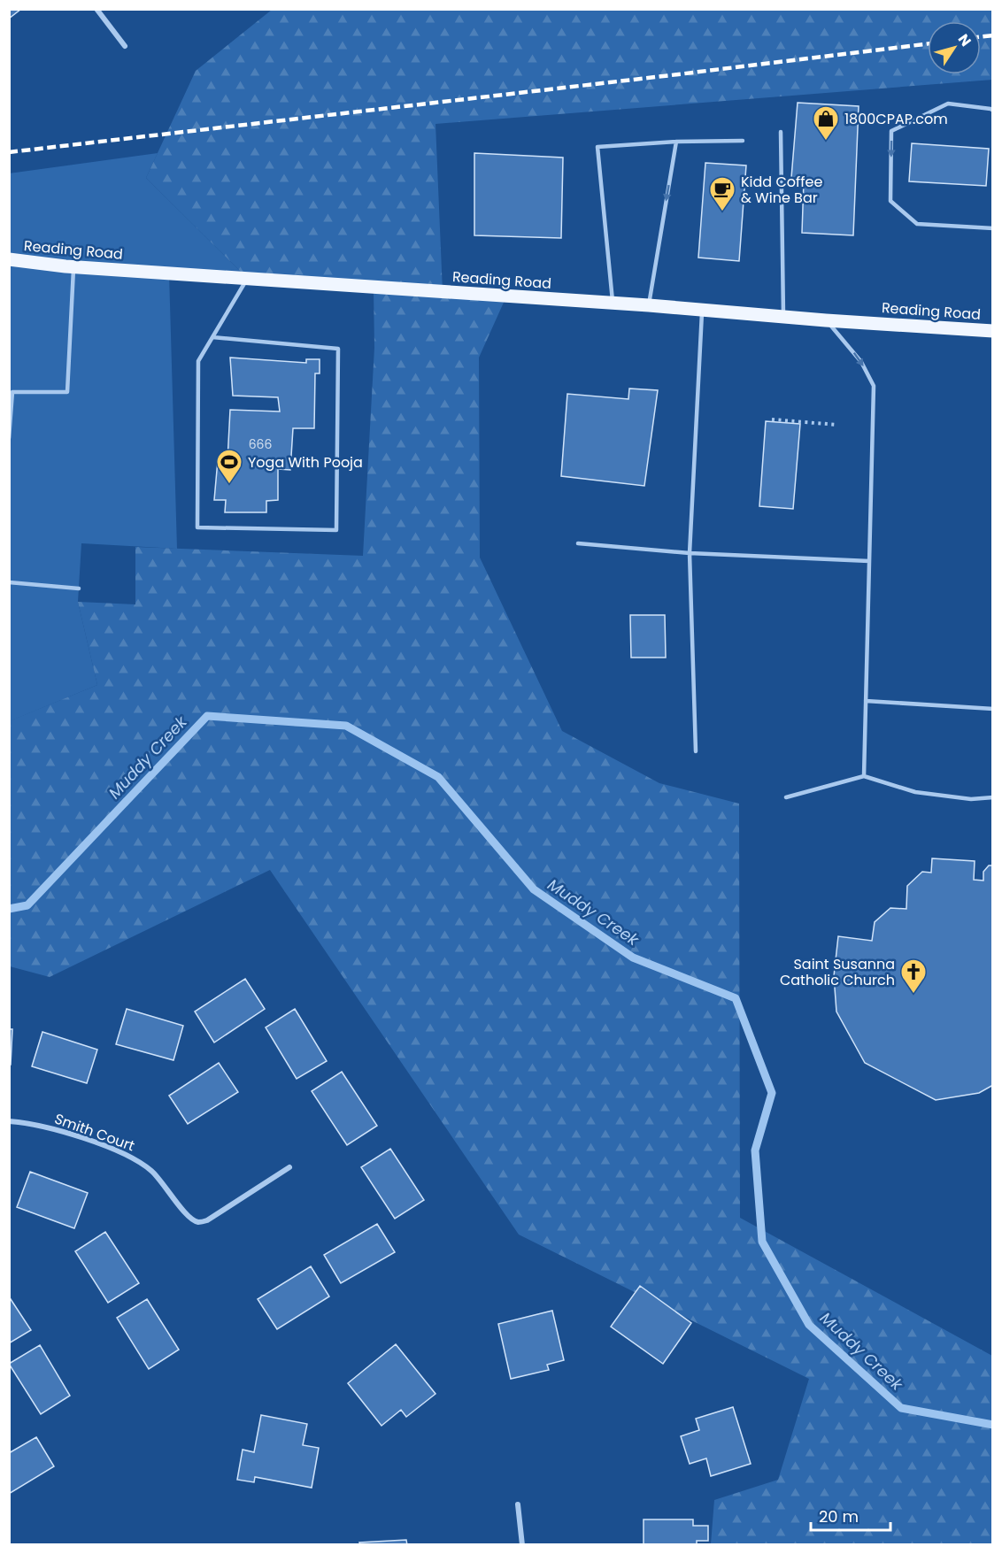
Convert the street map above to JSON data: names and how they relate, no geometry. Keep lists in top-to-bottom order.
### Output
{
  "streets": {
    "main road": ["Reading Road"],
    "street": ["Smith Court"]
  },
  "water": ["Muddy Creek"],
  "places": {
    "shop": ["1800CPAP.com"],
    "cafe": ["Kidd Coffee & Wine Bar"],
    "sports": ["Yoga With Pooja"],
    "church": ["Saint Susanna Catholic Church"]
  },
  "house_numbers": ["666"],
  "scale_bar": "20 m",
  "north": "top right"
}
